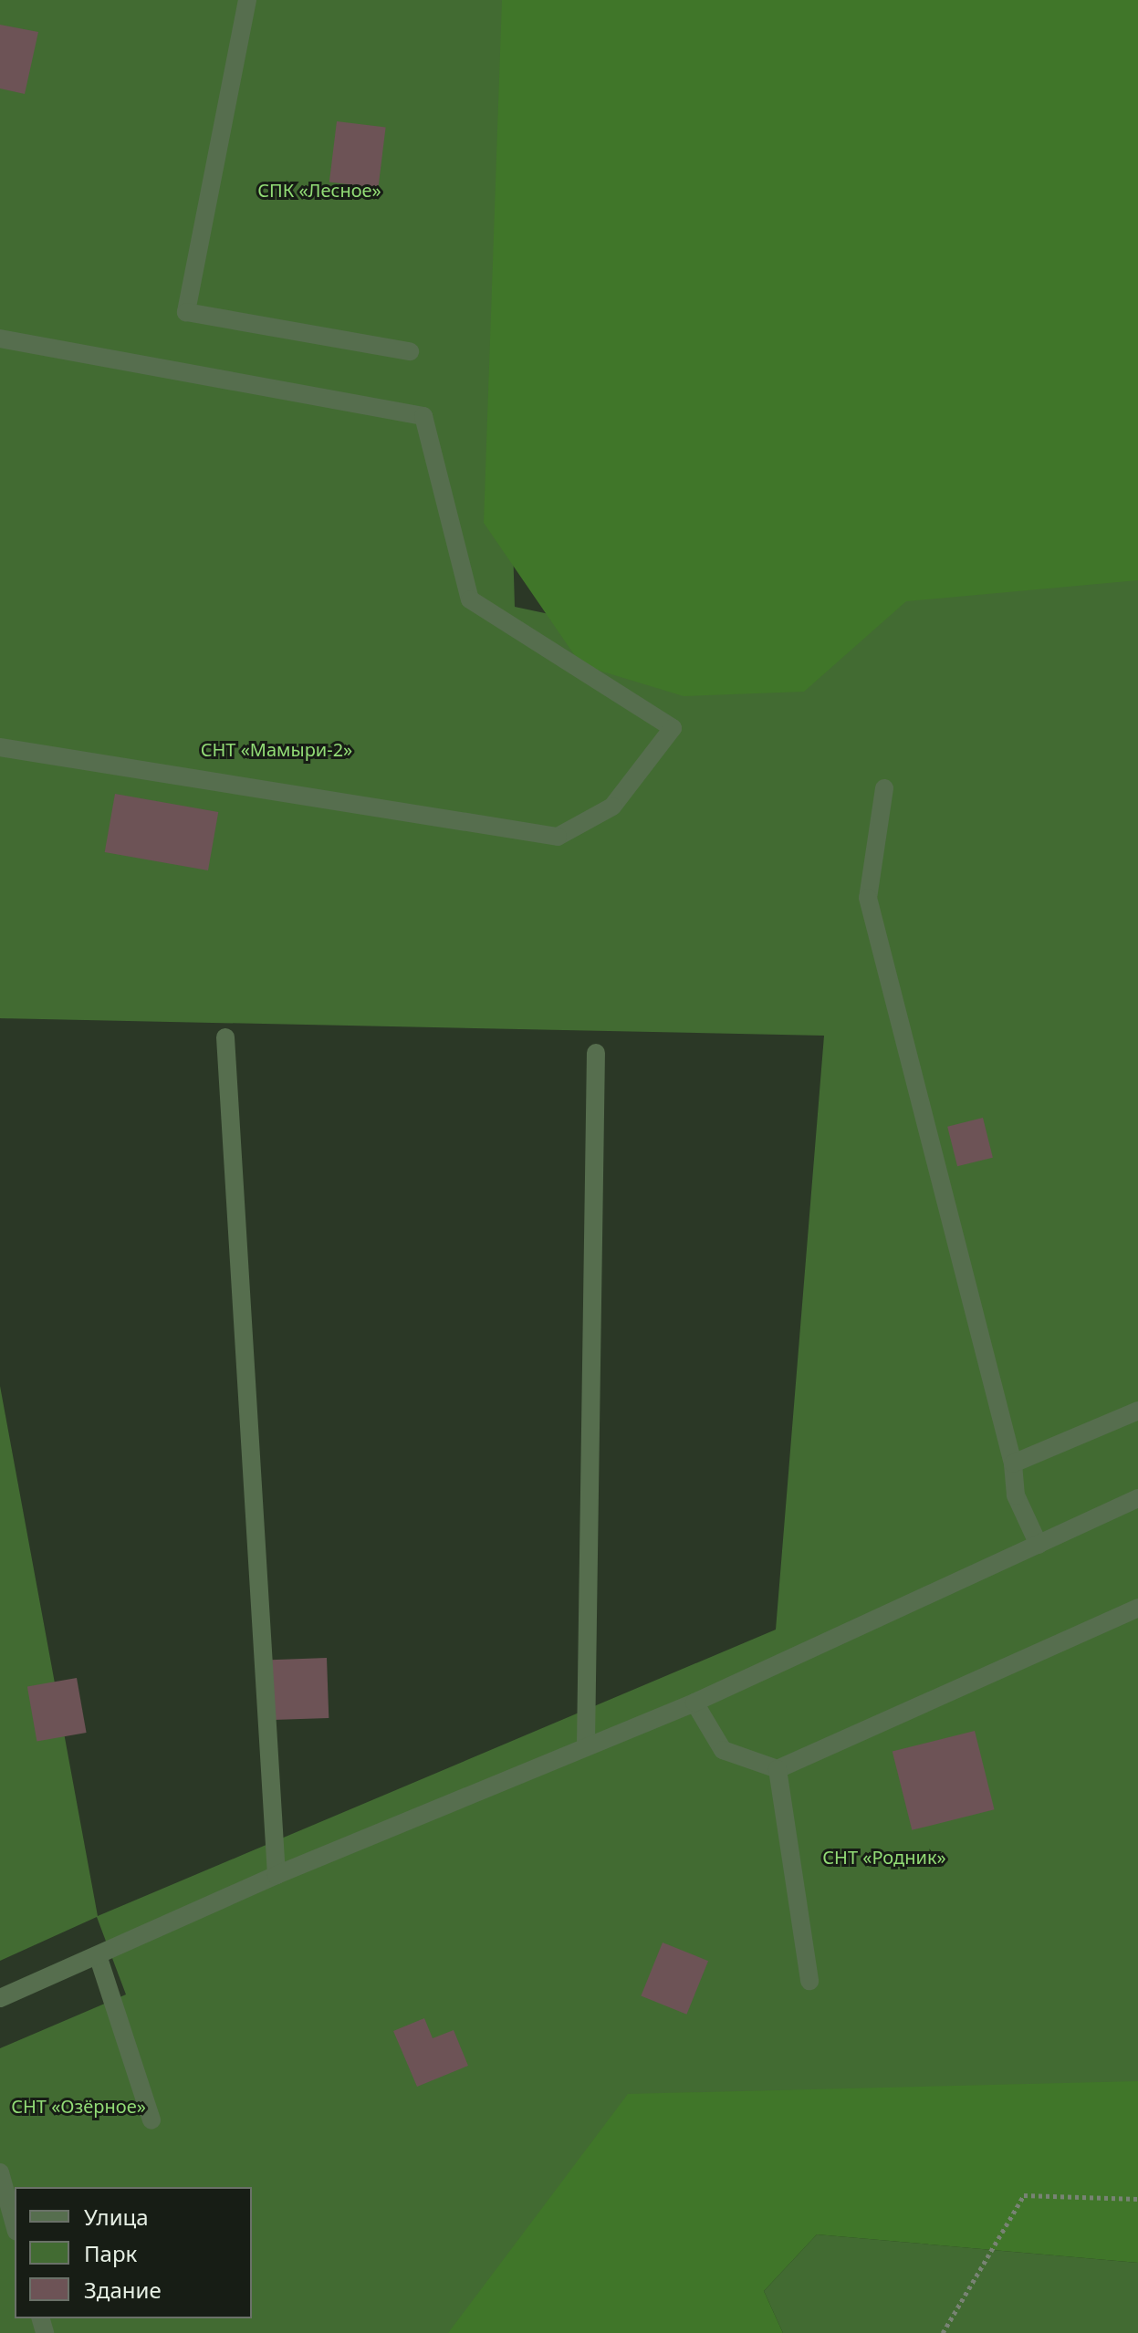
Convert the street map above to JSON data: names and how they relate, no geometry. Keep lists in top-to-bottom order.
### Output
{
  "parks": [
    "СПК «Лесное»",
    "СНТ «Мамыри-2»",
    "СНТ «Родник»",
    "СНТ «Озёрное»"
  ],
  "legend": ["Улица", "Парк", "Здание"]
}
